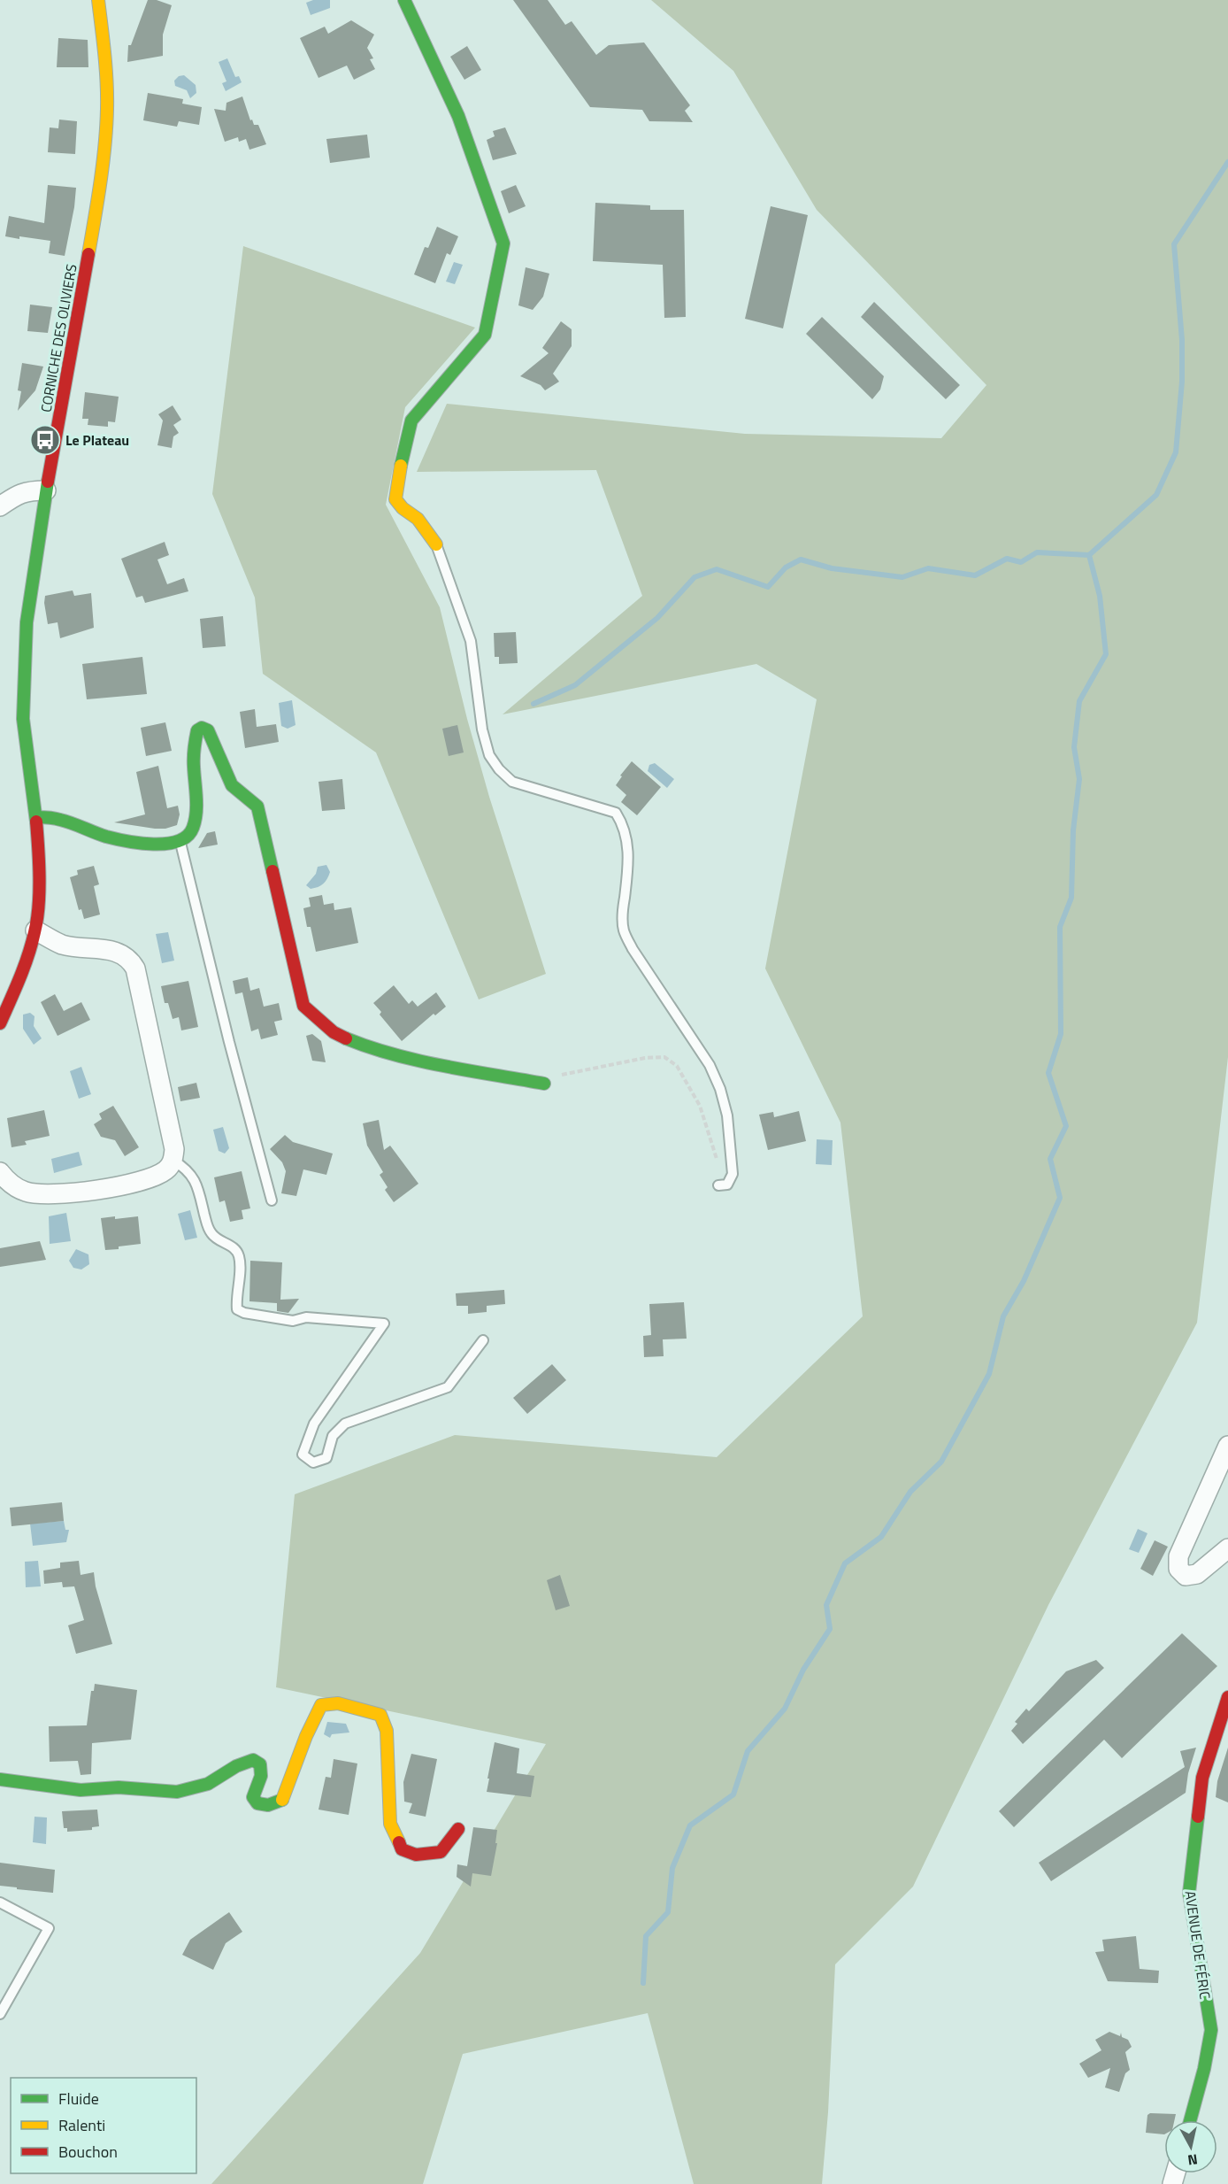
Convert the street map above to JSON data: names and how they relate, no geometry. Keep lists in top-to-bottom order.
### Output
{
  "streets": {
    "street": ["CORNICHE DES OLIVIERS", "AVENUE DE FÉRIC"]
  },
  "places": {
    "bus stop": ["Le Plateau"]
  },
  "legend": ["Fluide", "Ralenti", "Bouchon"],
  "north": "bottom"
}
